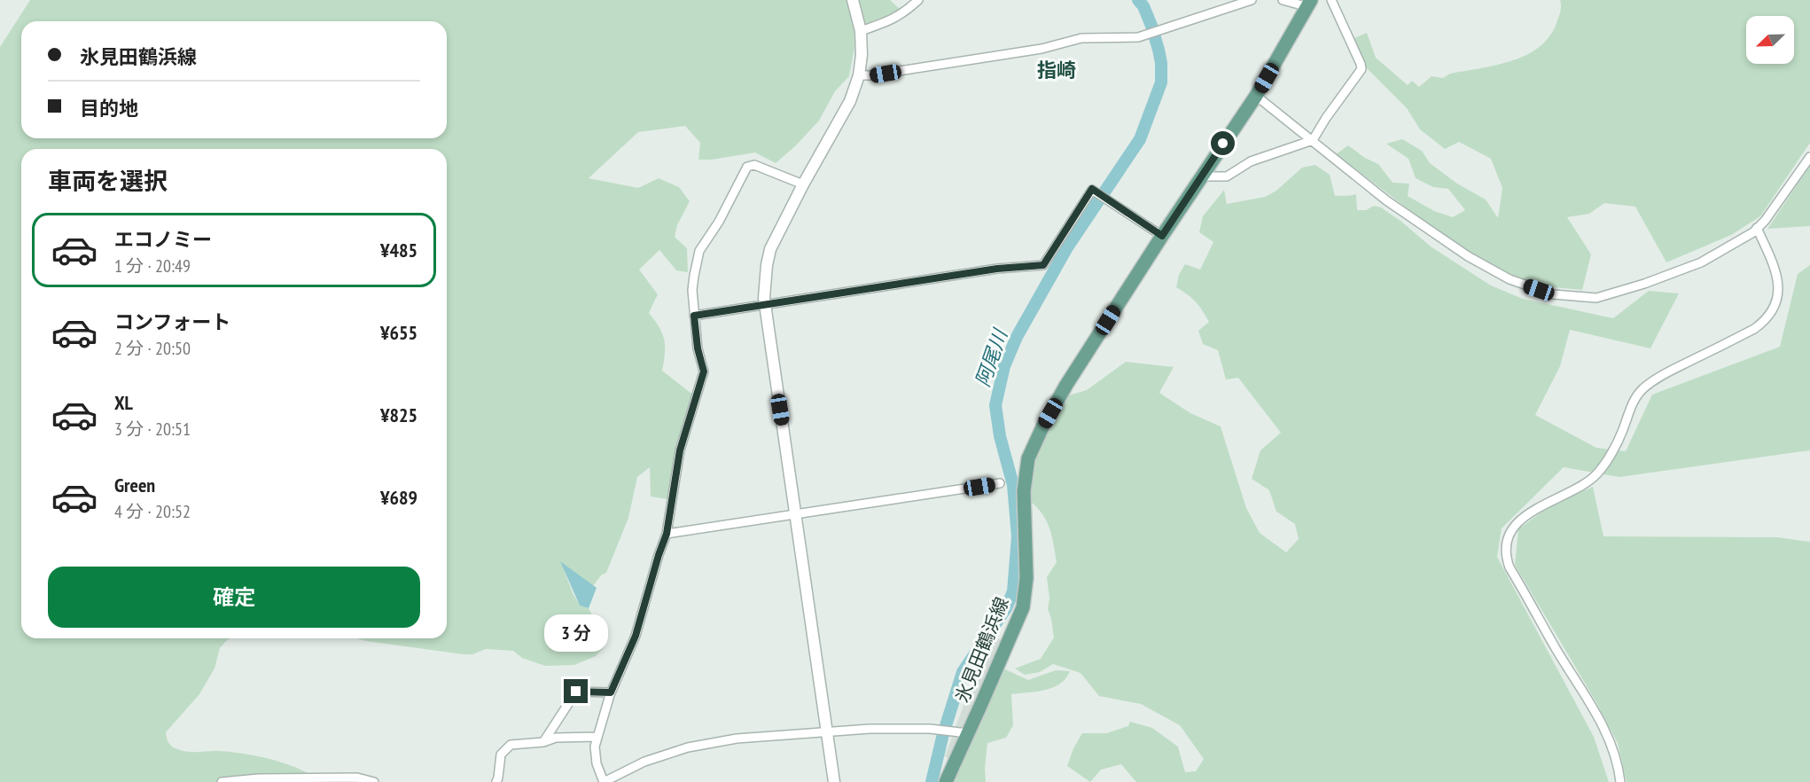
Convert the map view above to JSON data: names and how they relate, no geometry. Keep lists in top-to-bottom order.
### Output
{
  "streets": {
    "main road": ["氷見田鶴浜線"]
  },
  "districts": ["指崎"],
  "water": ["阿尾川"],
  "north": "bottom left",
  "page": {
    "banner": ["氷見田鶴浜線", "目的地"],
    "heading": "車両を選択",
    "list": [
      {
        "name": "エコノミー",
        "note": "1 分 · 20:49",
        "value": "¥485"
      },
      {
        "name": "コンフォート",
        "note": "2 分 · 20:50",
        "value": "¥655"
      },
      {
        "name": "XL",
        "note": "3 分 · 20:51",
        "value": "¥825"
      },
      {
        "name": "Green",
        "note": "4 分 · 20:52",
        "value": "¥689"
      }
    ],
    "buttons": "確定",
    "bubble": "3 分"
  }
}
